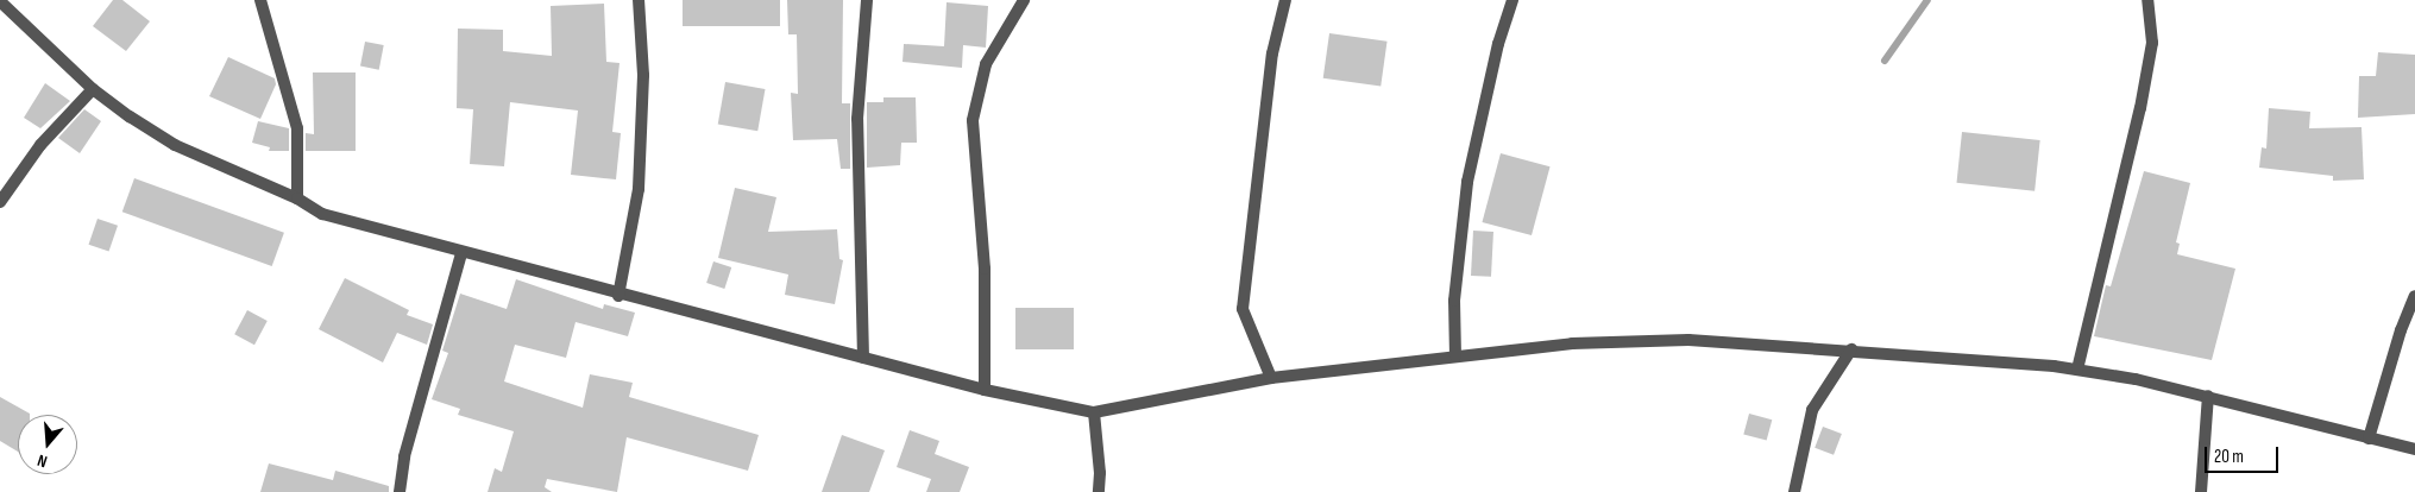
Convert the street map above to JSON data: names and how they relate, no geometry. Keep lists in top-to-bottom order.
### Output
{
  "scale_bar": "20 m",
  "north": "bottom"
}
